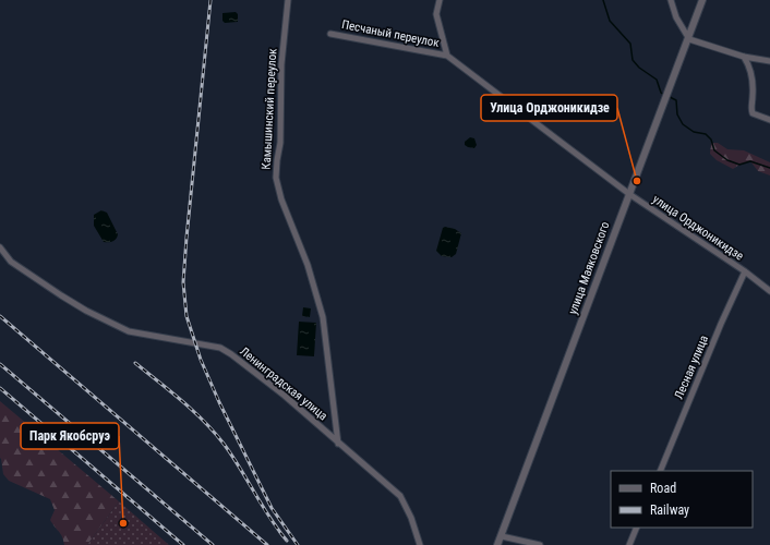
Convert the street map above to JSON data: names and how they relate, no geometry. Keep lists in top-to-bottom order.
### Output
{
  "streets": {
    "street": [
      "Песчаный переулок",
      "Камышинский переулок",
      "улица Орджоникидзе",
      "улица Маяковского",
      "Лесная улица",
      "Ленинградская улица"
    ]
  },
  "crossings": [
    ["Песчаный переулок", "улица Орджоникидзе"],
    ["Камышинский переулок", "Ленинградская улица"],
    ["улица Орджоникидзе", "улица Маяковского"],
    ["улица Орджоникидзе", "Лесная улица"]
  ],
  "places": ["Улица Орджоникидзе", "Парк Якобсруэ"],
  "legend": ["Road", "Railway"]
}
